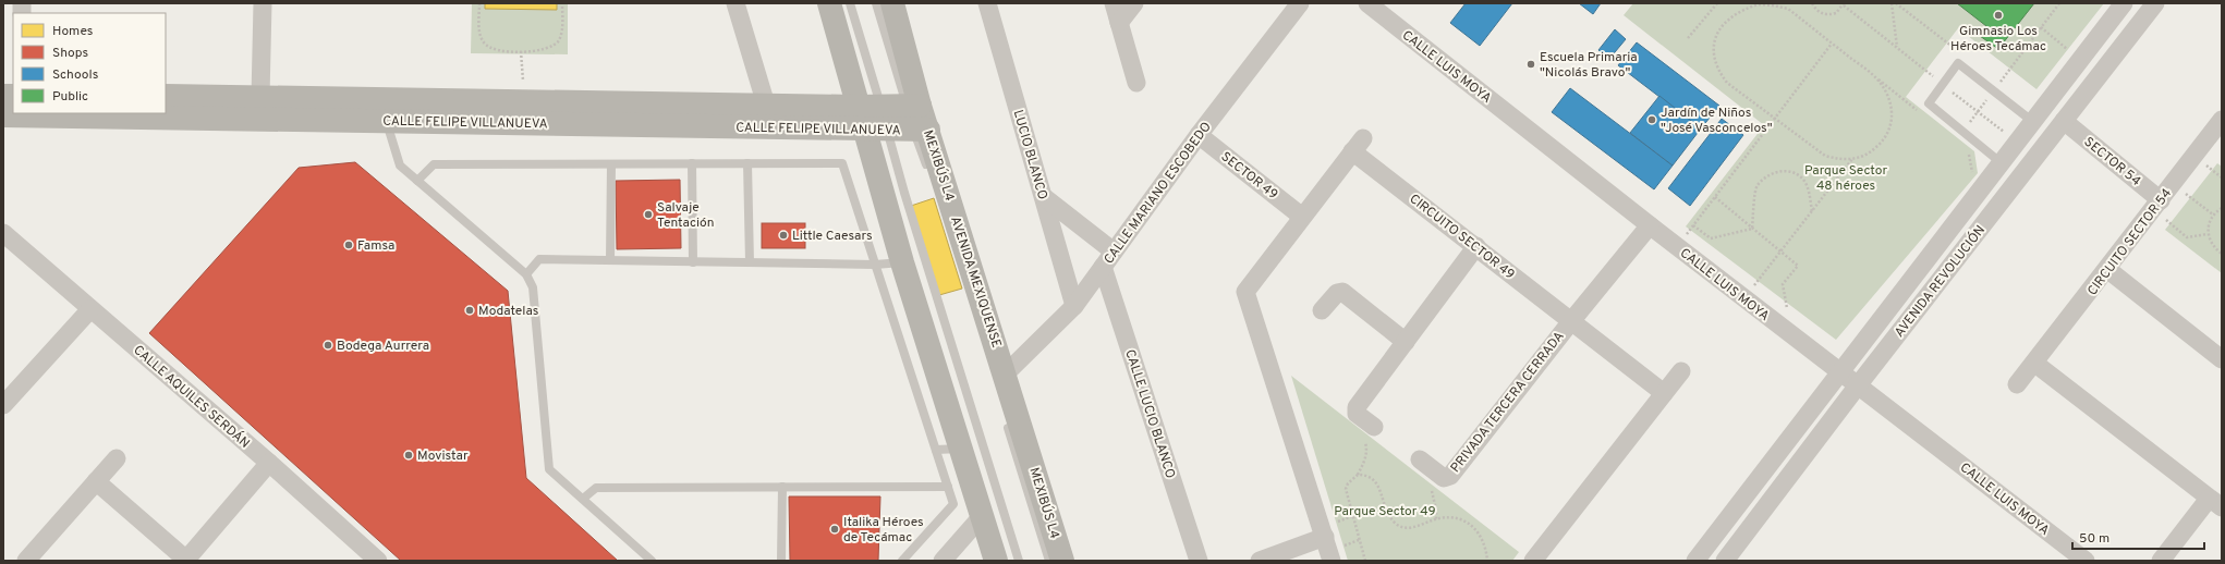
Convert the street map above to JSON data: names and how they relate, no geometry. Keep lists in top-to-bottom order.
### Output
{
  "streets": {
    "main road": ["CALLE FELIPE VILLANUEVA", "AVENIDA MEXIQUENSE"],
    "street": [
      "CALLE LUIS MOYA",
      "LUCIO BLANCO",
      "SECTOR 54",
      "SECTOR 49",
      "CALLE MARIANO ESCOBEDO",
      "CIRCUITO SECTOR 49",
      "CIRCUITO SECTOR 54",
      "AVENIDA REVOLUCIÓN",
      "CALLE AQUILES SERDÁN",
      "PRIVADA TERCERA CERRADA",
      "CALLE LUCIO BLANCO"
    ],
    "lane": ["MEXIBÚS L4"]
  },
  "crossings": [
    ["CALLE LUIS MOYA", "AVENIDA REVOLUCIÓN"],
    ["CALLE FELIPE VILLANUEVA", "MEXIBÚS L4"],
    ["CALLE FELIPE VILLANUEVA", "AVENIDA MEXIQUENSE"],
    ["LUCIO BLANCO", "CALLE MARIANO ESCOBEDO"],
    ["SECTOR 54", "CIRCUITO SECTOR 54"],
    ["SECTOR 54", "AVENIDA REVOLUCIÓN"],
    ["MEXIBÚS L4", "AVENIDA MEXIQUENSE"],
    ["SECTOR 49", "CALLE MARIANO ESCOBEDO"],
    ["SECTOR 49", "CIRCUITO SECTOR 49"],
    ["CALLE MARIANO ESCOBEDO", "AVENIDA MEXIQUENSE"],
    ["CALLE MARIANO ESCOBEDO", "CALLE LUCIO BLANCO"],
    ["CIRCUITO SECTOR 49", "PRIVADA TERCERA CERRADA"]
  ],
  "parks": ["Parque Sector 48 héroes", "Parque Sector 49"],
  "places": [
    "Gimnasio Los Héroes Tecámac",
    "Escuela Primaria \"Nicolás Bravo\"",
    "Jardín de Niños \"José Vasconcelos\"",
    "Salvaje Tentación",
    "Little Caesars",
    "Famsa",
    "Modatelas",
    "Bodega Aurrera",
    "Movistar",
    "Italika Héroes de Tecámac"
  ],
  "legend": [
    "Homes",
    "Shops",
    "Schools",
    "Public"
  ],
  "scale_bar": "50 m"
}
